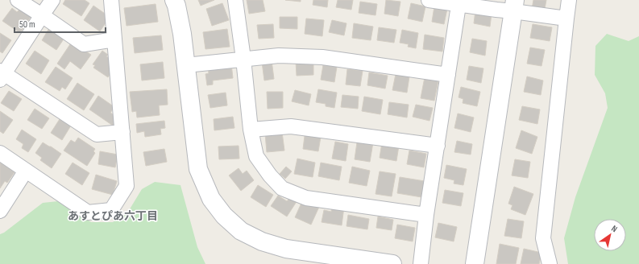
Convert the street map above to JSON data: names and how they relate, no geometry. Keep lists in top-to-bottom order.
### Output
{
  "districts": ["あすとぴあ六丁目"],
  "scale_bar": "50 m",
  "north": "top right"
}
